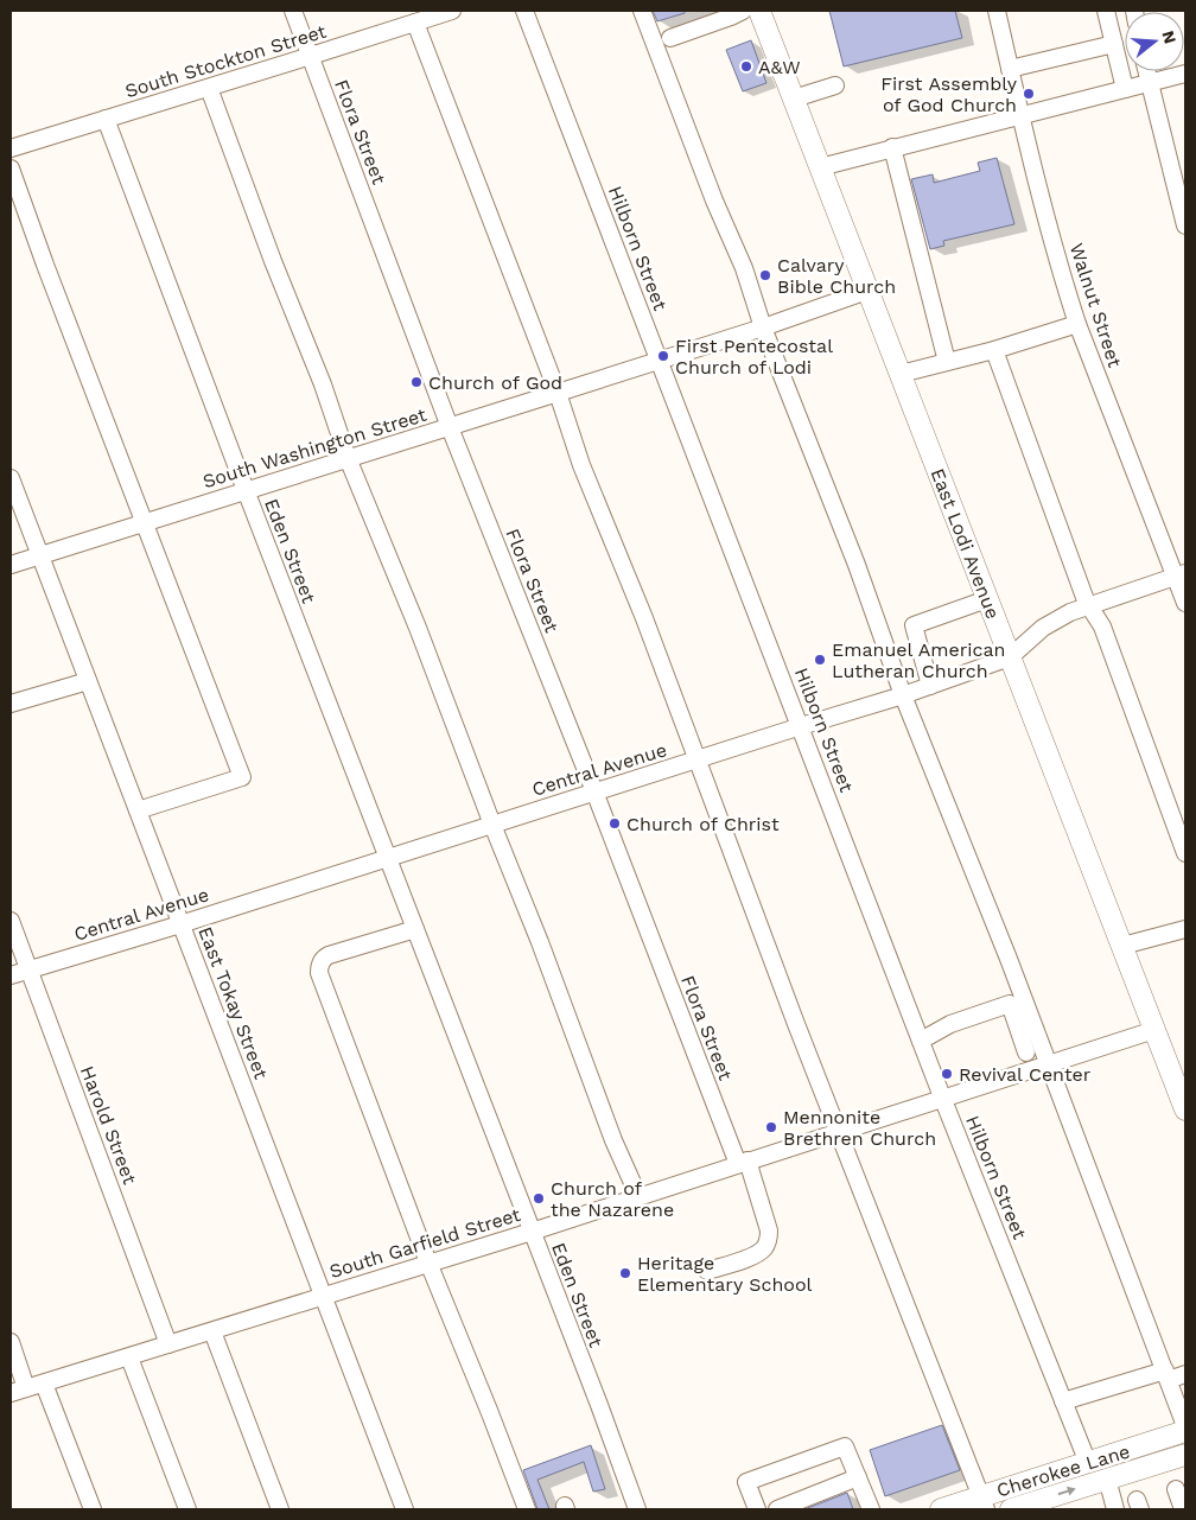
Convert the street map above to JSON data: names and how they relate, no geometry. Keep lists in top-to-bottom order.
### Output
{
  "streets": {
    "main road": ["East Lodi Avenue", "Cherokee Lane"],
    "street": [
      "South Stockton Street",
      "Flora Street",
      "Hilborn Street",
      "Walnut Street",
      "South Washington Street",
      "Eden Street",
      "Central Avenue",
      "East Tokay Street",
      "Harold Street",
      "South Garfield Street"
    ]
  },
  "crossings": [
    ["South Stockton Street", "Flora Street"],
    ["South Stockton Street", "Eden Street"],
    ["Flora Street", "South Washington Street"],
    ["Flora Street", "Central Avenue"],
    ["Flora Street", "South Garfield Street"],
    ["Hilborn Street", "South Washington Street"],
    ["Hilborn Street", "Central Avenue"],
    ["Hilborn Street", "South Garfield Street"],
    ["Hilborn Street", "Cherokee Lane"],
    ["Walnut Street", "Central Avenue"],
    ["South Washington Street", "East Lodi Avenue"],
    ["South Washington Street", "Eden Street"],
    ["South Washington Street", "East Tokay Street"],
    ["East Lodi Avenue", "Central Avenue"],
    ["East Lodi Avenue", "South Garfield Street"],
    ["Eden Street", "Central Avenue"],
    ["Eden Street", "South Garfield Street"],
    ["Central Avenue", "East Tokay Street"],
    ["Central Avenue", "Harold Street"],
    ["East Tokay Street", "South Garfield Street"],
    ["Harold Street", "South Garfield Street"]
  ],
  "places": [
    "A&W",
    "First Assembly of God Church",
    "Calvary Bible Church",
    "First Pentecostal Church of Lodi",
    "Church of God",
    "Emanuel American Lutheran Church",
    "Church of Christ",
    "Revival Center",
    "Mennonite Brethren Church",
    "Church of the Nazarene",
    "Heritage Elementary School"
  ],
  "north": "right"
}
